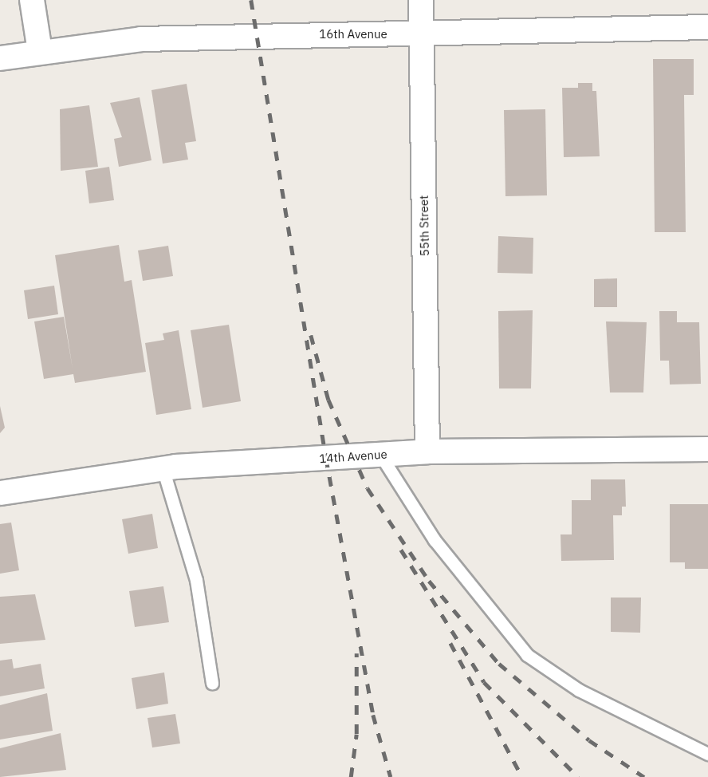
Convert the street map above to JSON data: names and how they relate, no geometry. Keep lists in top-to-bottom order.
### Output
{
  "streets": {
    "street": ["16th Avenue", "55th Street", "14th Avenue"]
  },
  "crossings": [
    ["16th Avenue", "55th Street"],
    ["55th Street", "14th Avenue"]
  ]
}
